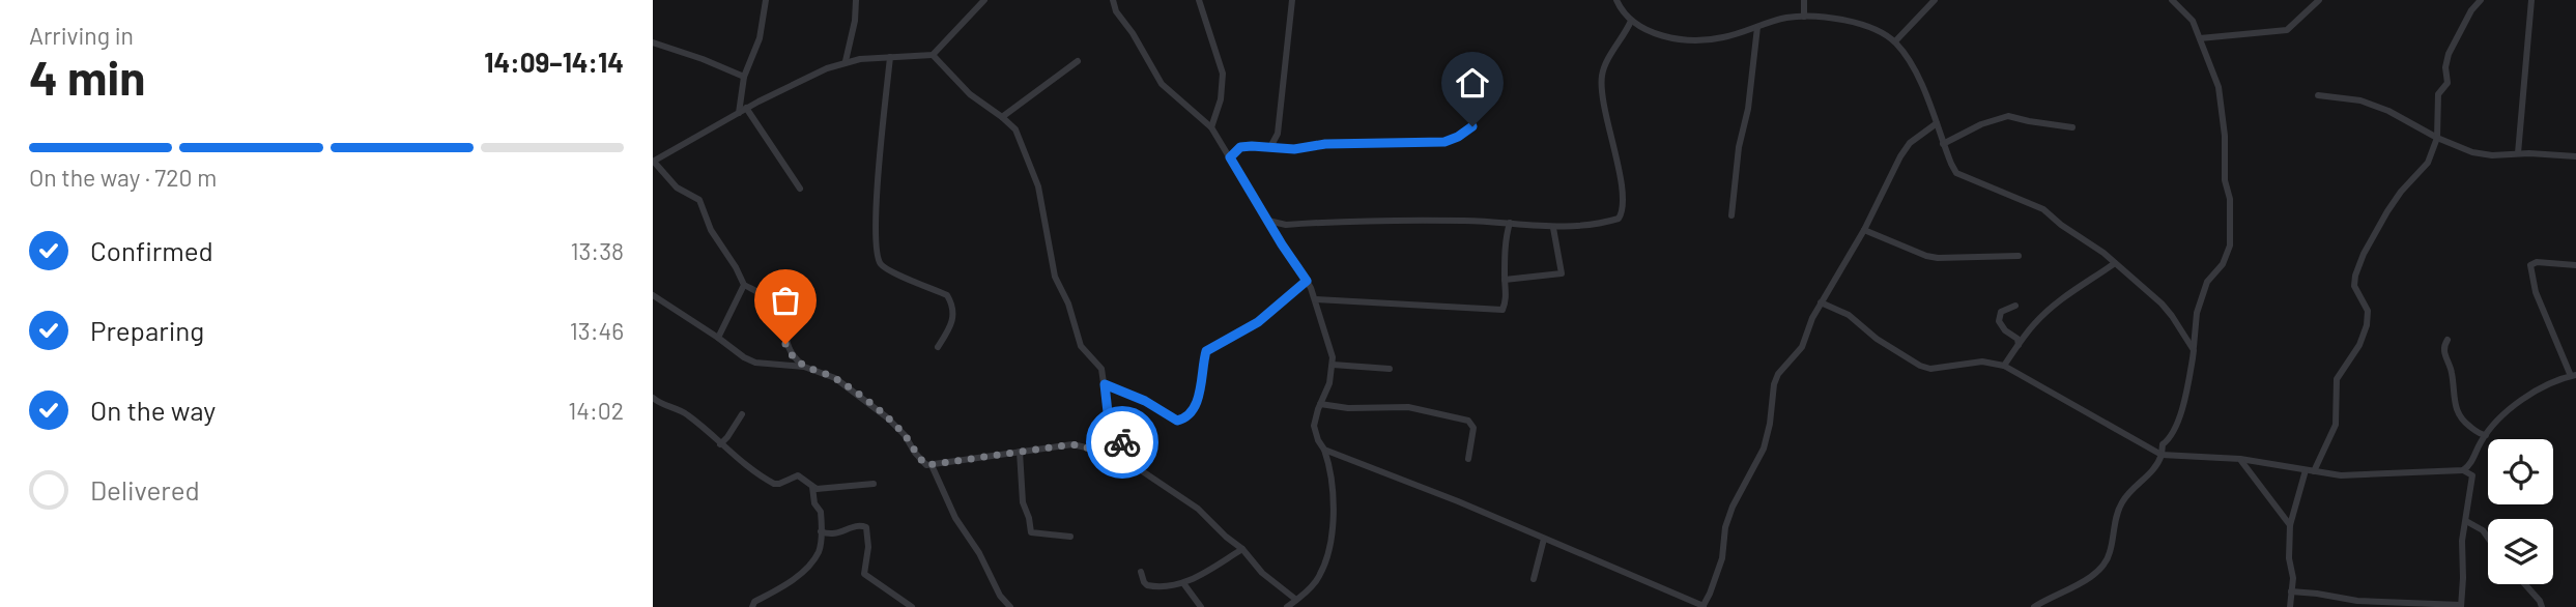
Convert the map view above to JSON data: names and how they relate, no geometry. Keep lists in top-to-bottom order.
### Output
{
  "page": {
    "heading": ["4 min", "Arriving in", "14:09–14:14"],
    "bar": "On the way · 720 m",
    "list": [
      ["Confirmed", "13:38"],
      ["Preparing", "13:46"],
      ["On the way", "14:02"],
      "Delivered"
    ]
  }
}
